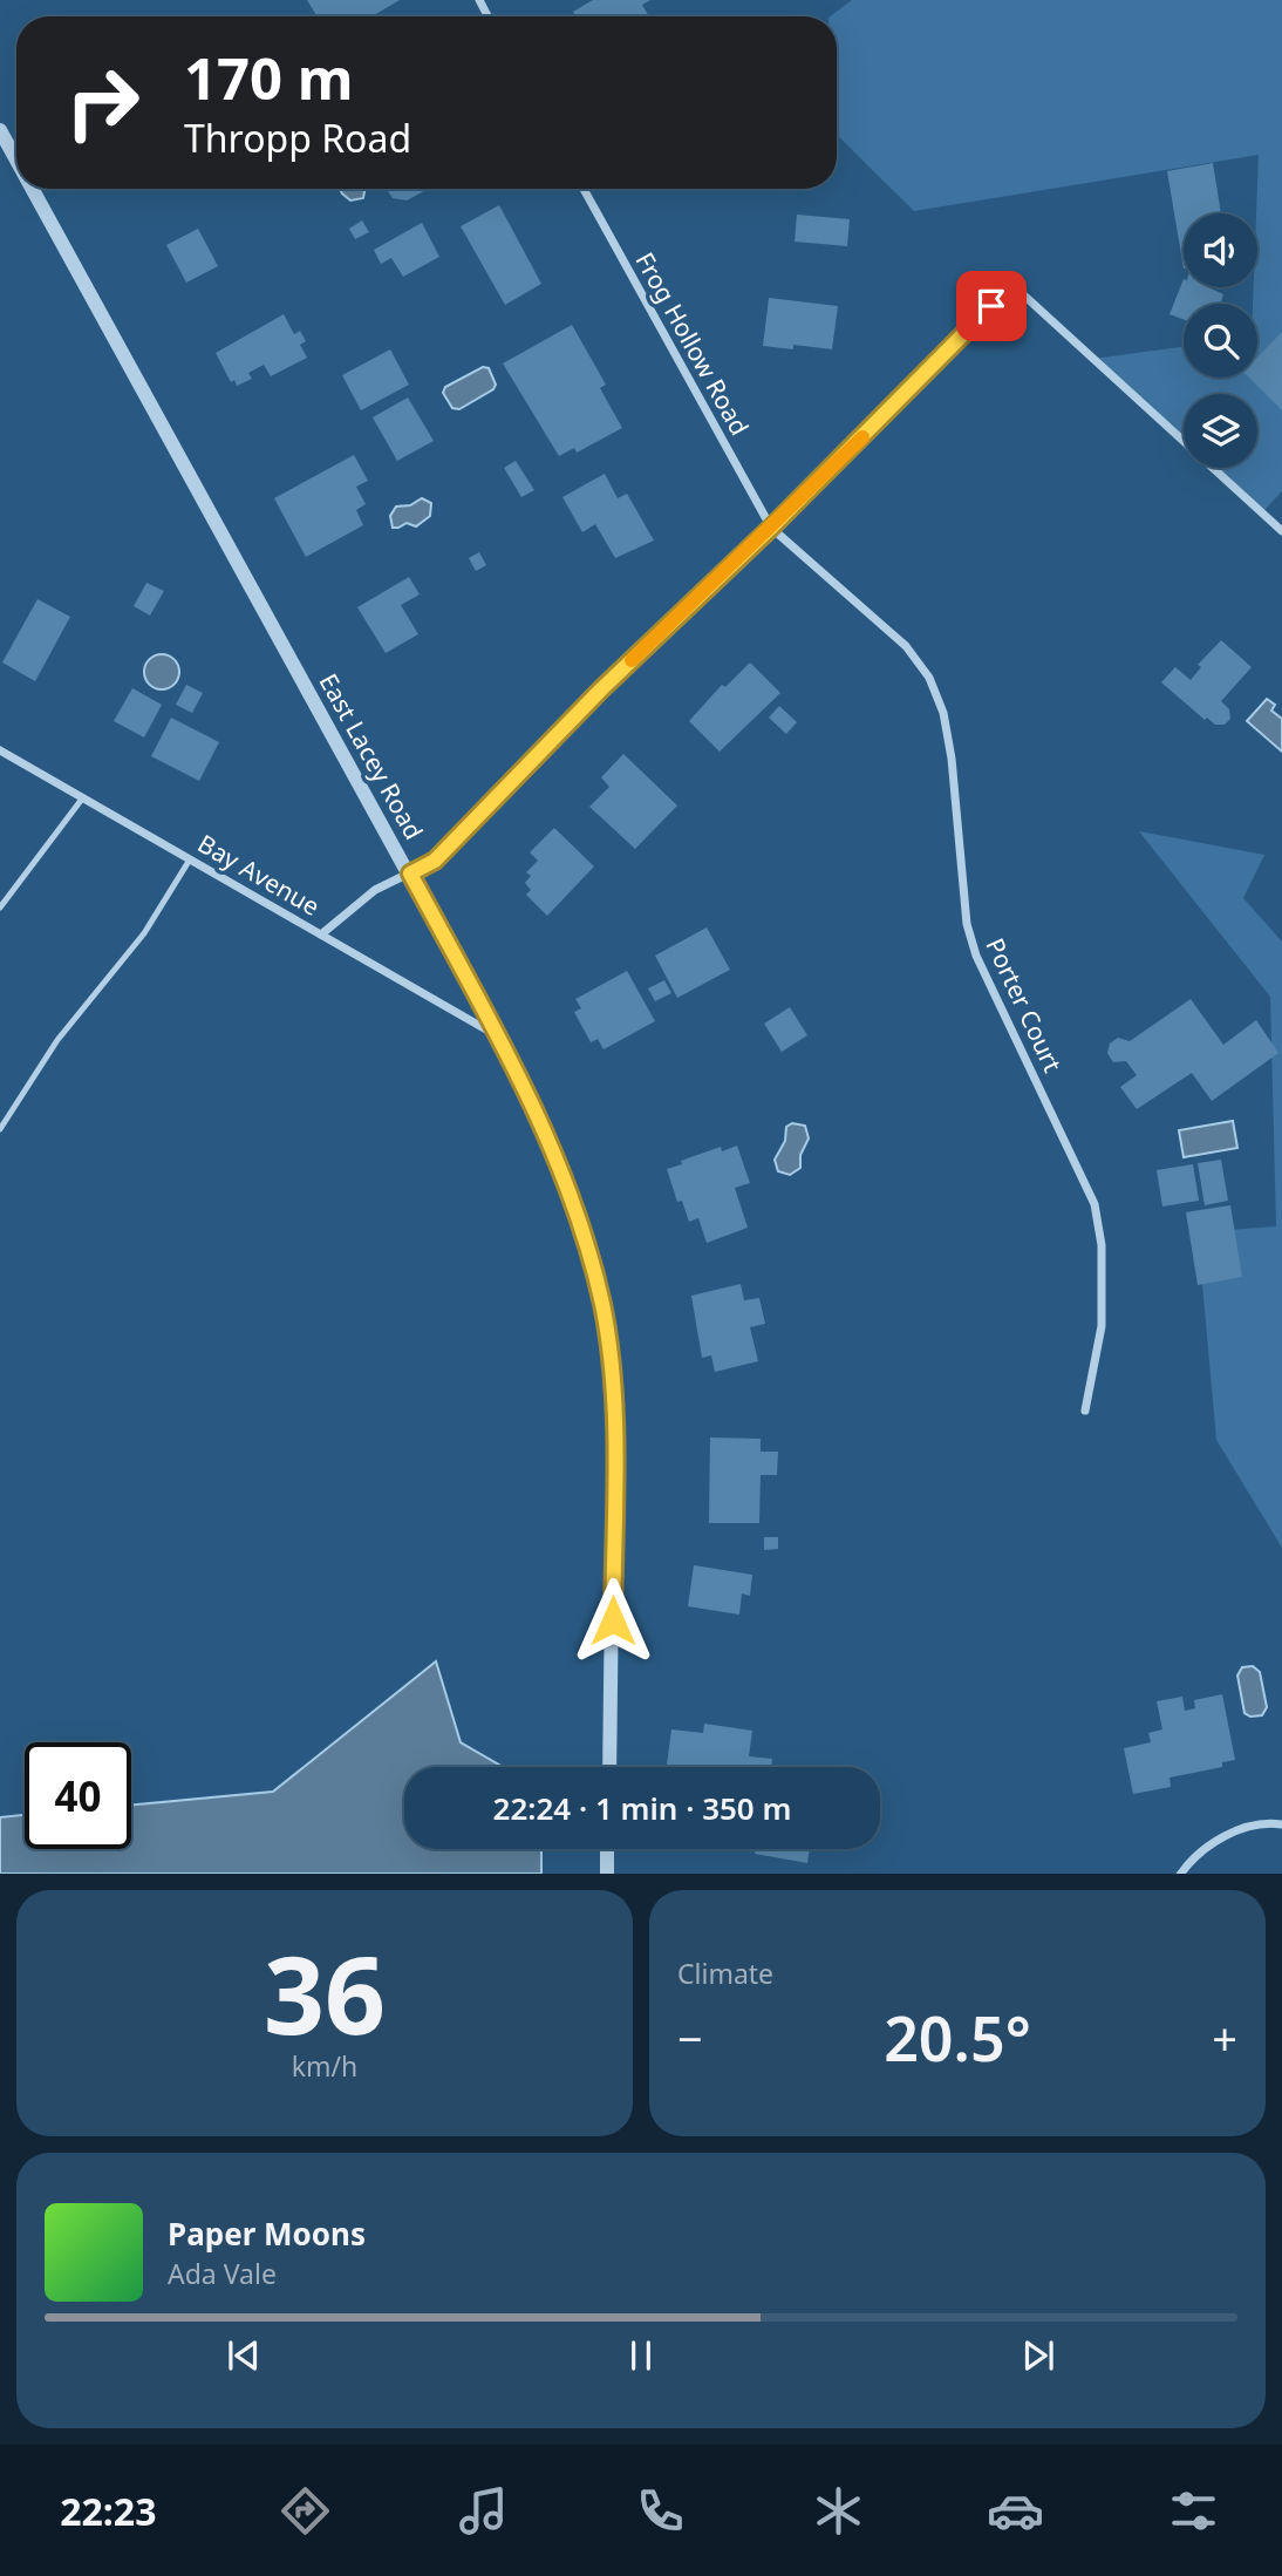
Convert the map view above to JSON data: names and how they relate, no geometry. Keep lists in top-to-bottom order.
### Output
{
  "streets": {
    "street": [
      "Frog Hollow Road",
      "East Lacey Road",
      "Bay Avenue",
      "Porter Court"
    ]
  },
  "crossings": [
    ["Frog Hollow Road", "Porter Court"],
    ["East Lacey Road", "Bay Avenue"]
  ],
  "page": {
    "turn": ["170 m", "Thropp Road"],
    "limit": "40",
    "trip": "22:24 · 1 min · 350 m",
    "tile": [
      ["36", "km/h"],
      "Climate"
    ],
    "heat": ["−", "20.5°", "+"],
    "song": ["Paper Moons", "Ada Vale"],
    "tabs": "22:23"
  }
}
